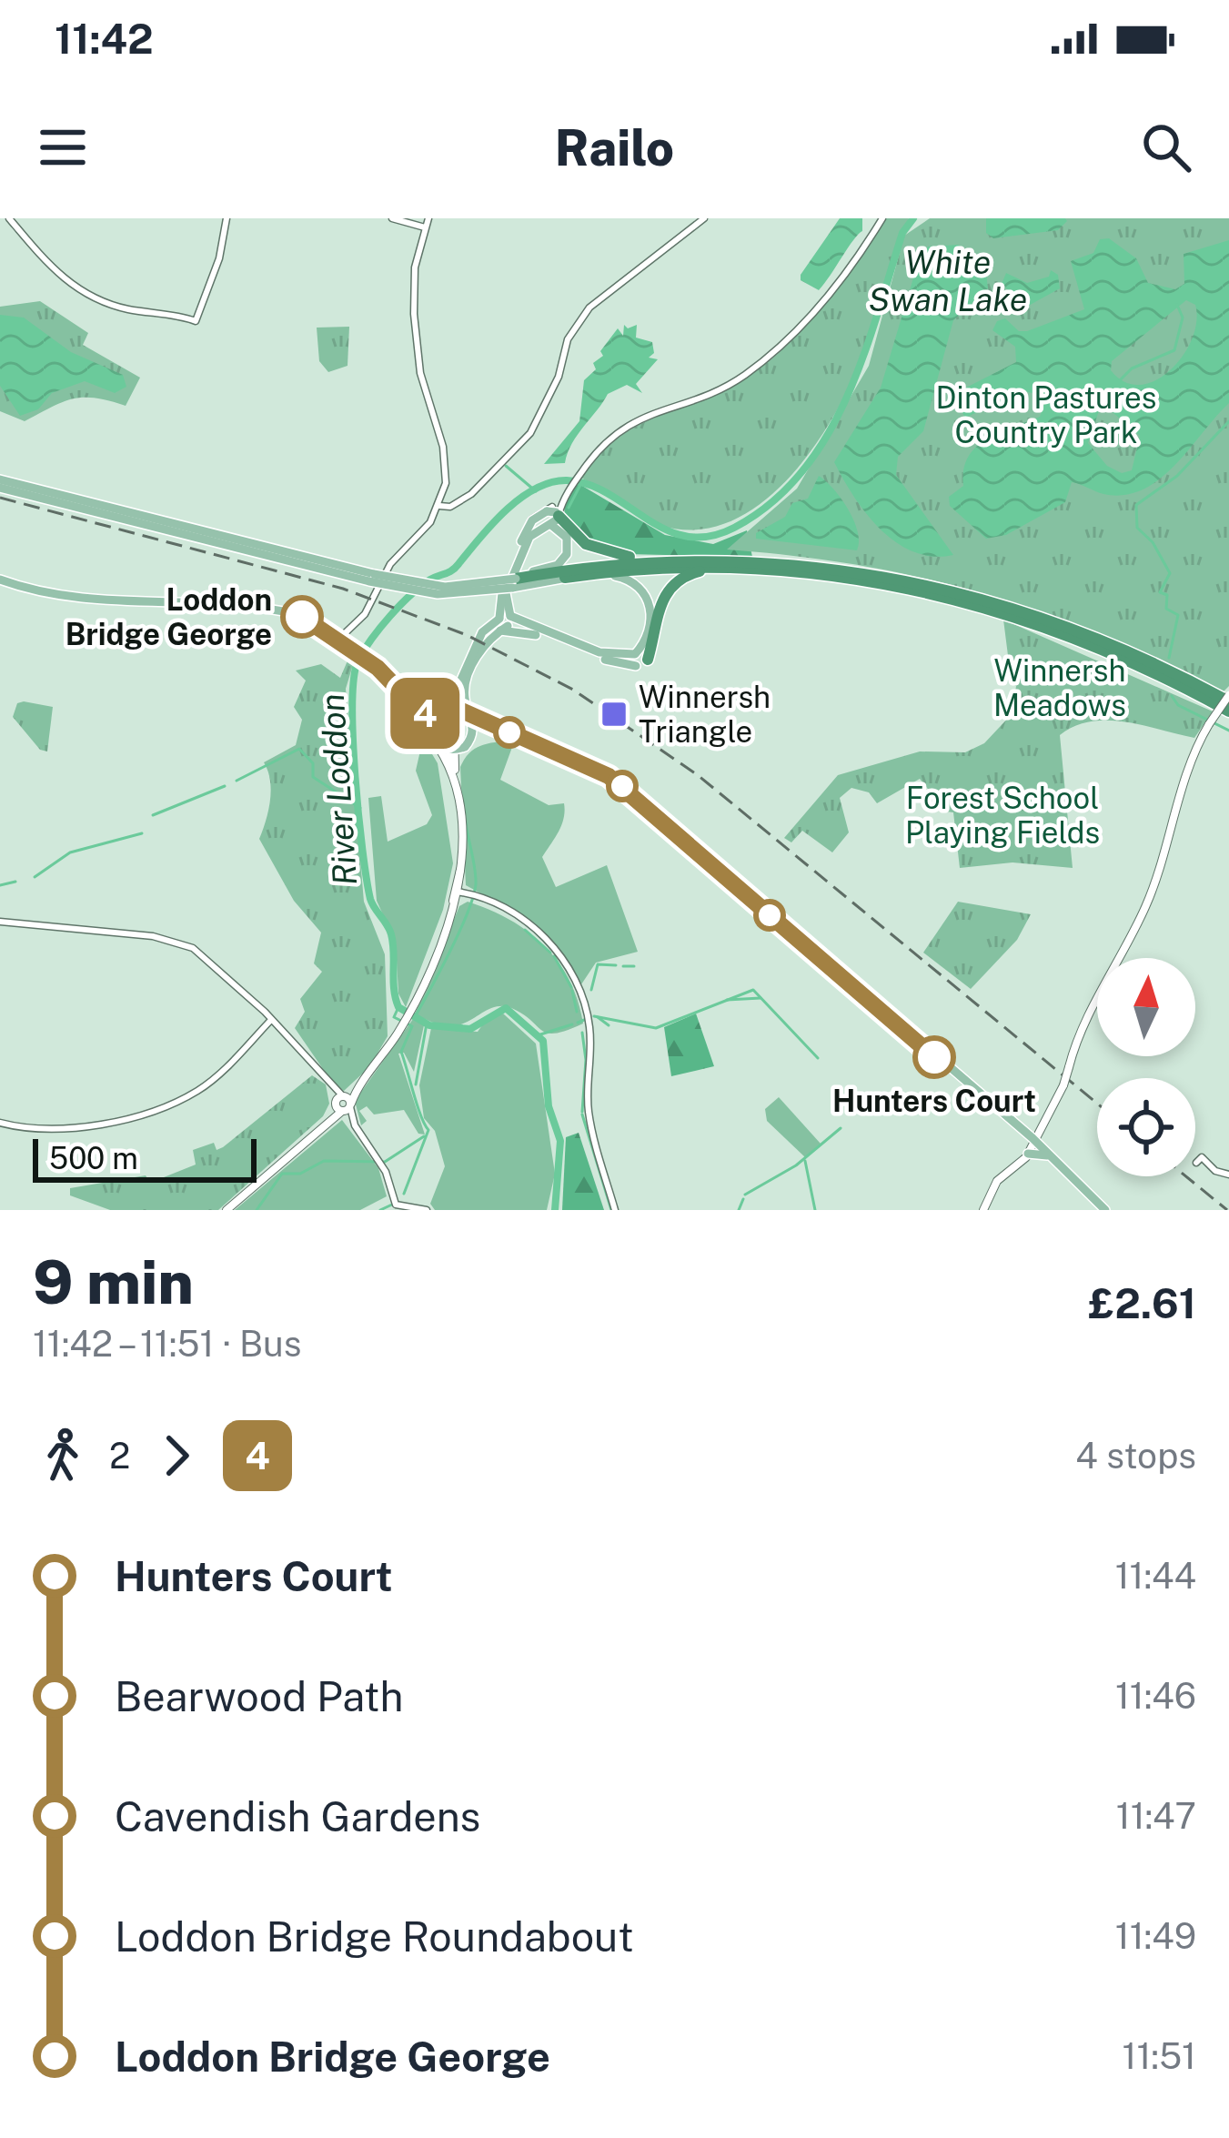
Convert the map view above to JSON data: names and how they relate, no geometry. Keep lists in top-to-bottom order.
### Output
{
  "water": ["White Swan Lake", "River Loddon"],
  "parks": ["Dinton Pastures Country Park", "Winnersh Meadows", "Forest School Playing Fields"],
  "places": {
    "other": ["Loddon Bridge George", "Hunters Court"],
    "transit": ["Winnersh Triangle"]
  },
  "lines": ["bus line 4"],
  "scale_bar": "500 m",
  "north": "top",
  "page": {
    "status": "11:42",
    "header": "Railo",
    "on_map": "4",
    "scale": "500 m",
    "heading": ["9 min", "11:42 – 11:51 · Bus", "£2.61"],
    "legs": ["2", "4", "4 stops"],
    "list": [
      {
        "name": "Hunters Court",
        "value": "11:44"
      },
      {
        "name": "Bearwood Path",
        "value": "11:46"
      },
      {
        "name": "Cavendish Gardens",
        "value": "11:47"
      },
      {
        "name": "Loddon Bridge Roundabout",
        "value": "11:49"
      },
      {
        "name": "Loddon Bridge George",
        "value": "11:51"
      }
    ]
  }
}
